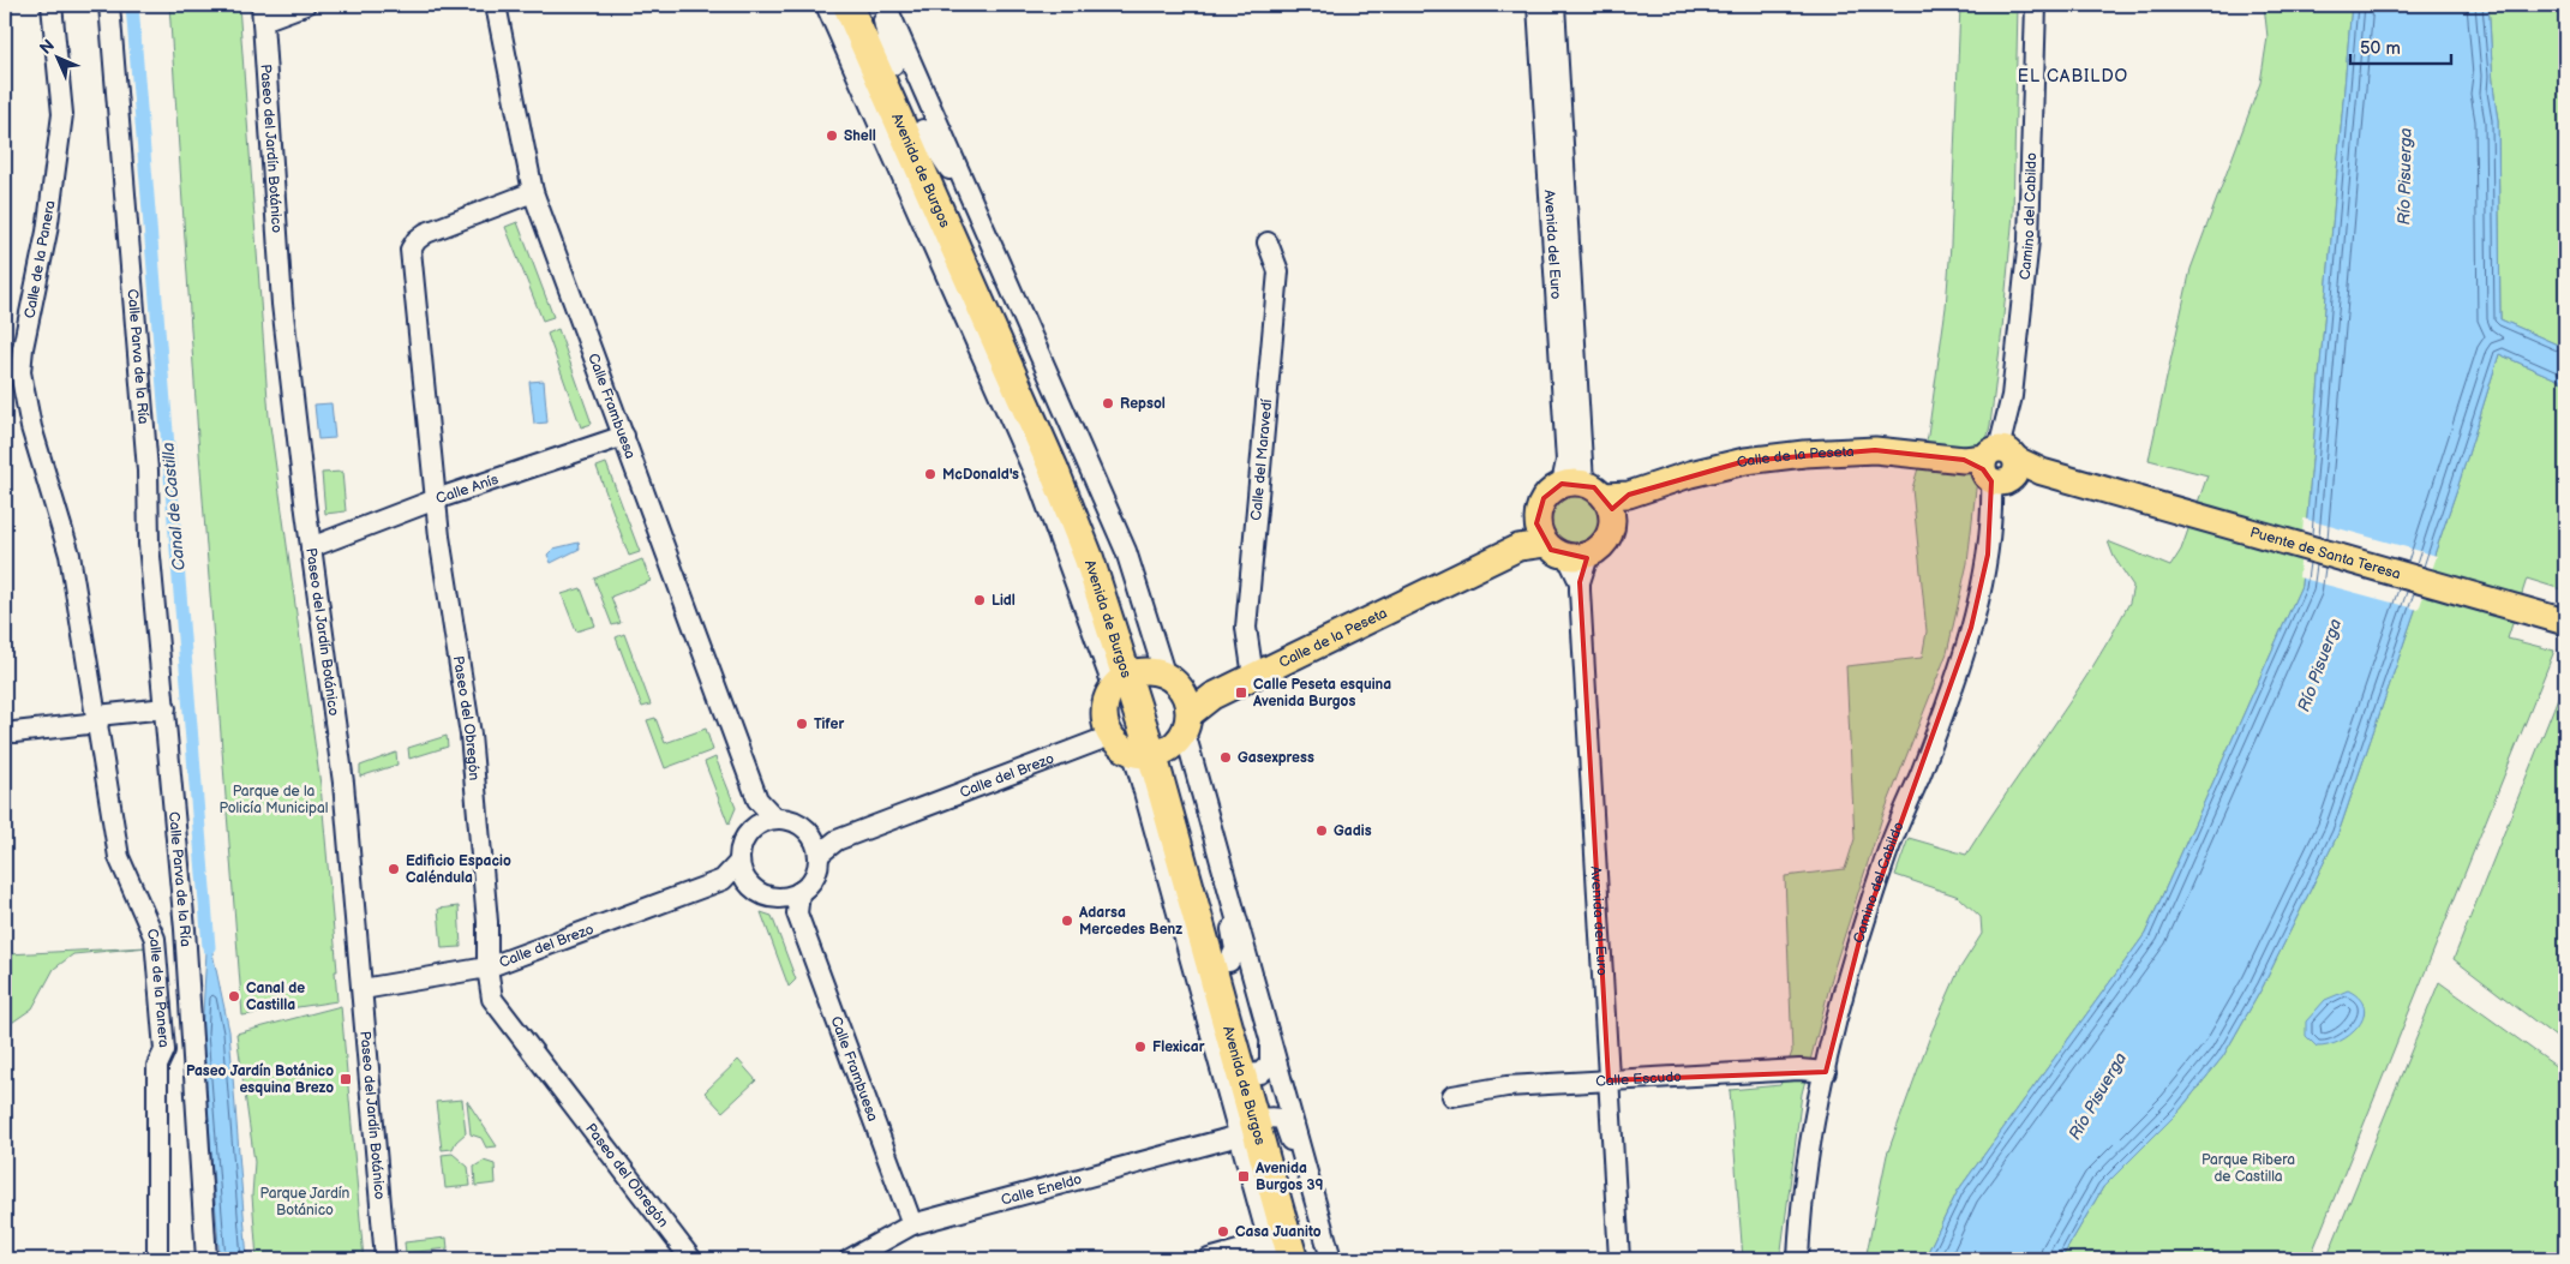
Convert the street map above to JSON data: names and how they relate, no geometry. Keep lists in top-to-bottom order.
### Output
{
  "streets": {
    "highway": ["Avenida de Burgos"],
    "main road": ["Calle de la Peseta", "Puente de Santa Teresa"],
    "street": [
      "Paseo del Jardín Botánico",
      "Camino del Cabildo",
      "Avenida del Euro",
      "Calle de la Panera",
      "Calle Parva de la Ría",
      "Calle Frambuesa",
      "Calle del Maravedí",
      "Calle Anís",
      "Paseo del Obregón",
      "Calle del Brezo",
      "Calle Escudo",
      "Calle Eneldo"
    ]
  },
  "crossings": [
    ["Paseo del Jardín Botánico", "Calle Anís"],
    ["Paseo del Jardín Botánico", "Calle del Brezo"],
    ["Avenida de Burgos", "Calle de la Peseta"],
    ["Avenida de Burgos", "Calle Eneldo"],
    ["Camino del Cabildo", "Calle de la Peseta"],
    ["Camino del Cabildo", "Calle Escudo"],
    ["Avenida del Euro", "Calle de la Peseta"],
    ["Avenida del Euro", "Calle Escudo"],
    ["Calle Frambuesa", "Calle Anís"],
    ["Calle Frambuesa", "Paseo del Obregón"],
    ["Calle Frambuesa", "Calle del Brezo"],
    ["Calle Frambuesa", "Calle Eneldo"],
    ["Calle del Maravedí", "Calle de la Peseta"],
    ["Calle de la Peseta", "Puente de Santa Teresa"],
    ["Calle Anís", "Paseo del Obregón"],
    ["Paseo del Obregón", "Calle del Brezo"]
  ],
  "districts": ["EL CABILDO"],
  "water": ["Río Pisuerga", "Canal de Castilla"],
  "parks": ["Parque de la Policía Municipal", "Parque Ribera de Castilla", "Parque Jardín Botánico"],
  "places": {
    "other": [
      "Shell",
      "Repsol",
      "McDonald's",
      "Lidl",
      "Tifer",
      "Gasexpress",
      "Gadis",
      "Edificio Espacio Caléndula",
      "Adarsa Mercedes Benz",
      "Canal de Castilla",
      "Flexicar",
      "Casa Juanito"
    ],
    "transit": ["Calle Peseta esquina Avenida Burgos", "Paseo Jardín Botánico esquina Brezo", "Avenida Burgos 39"]
  },
  "scale_bar": "50 m",
  "north": "top left"
}
